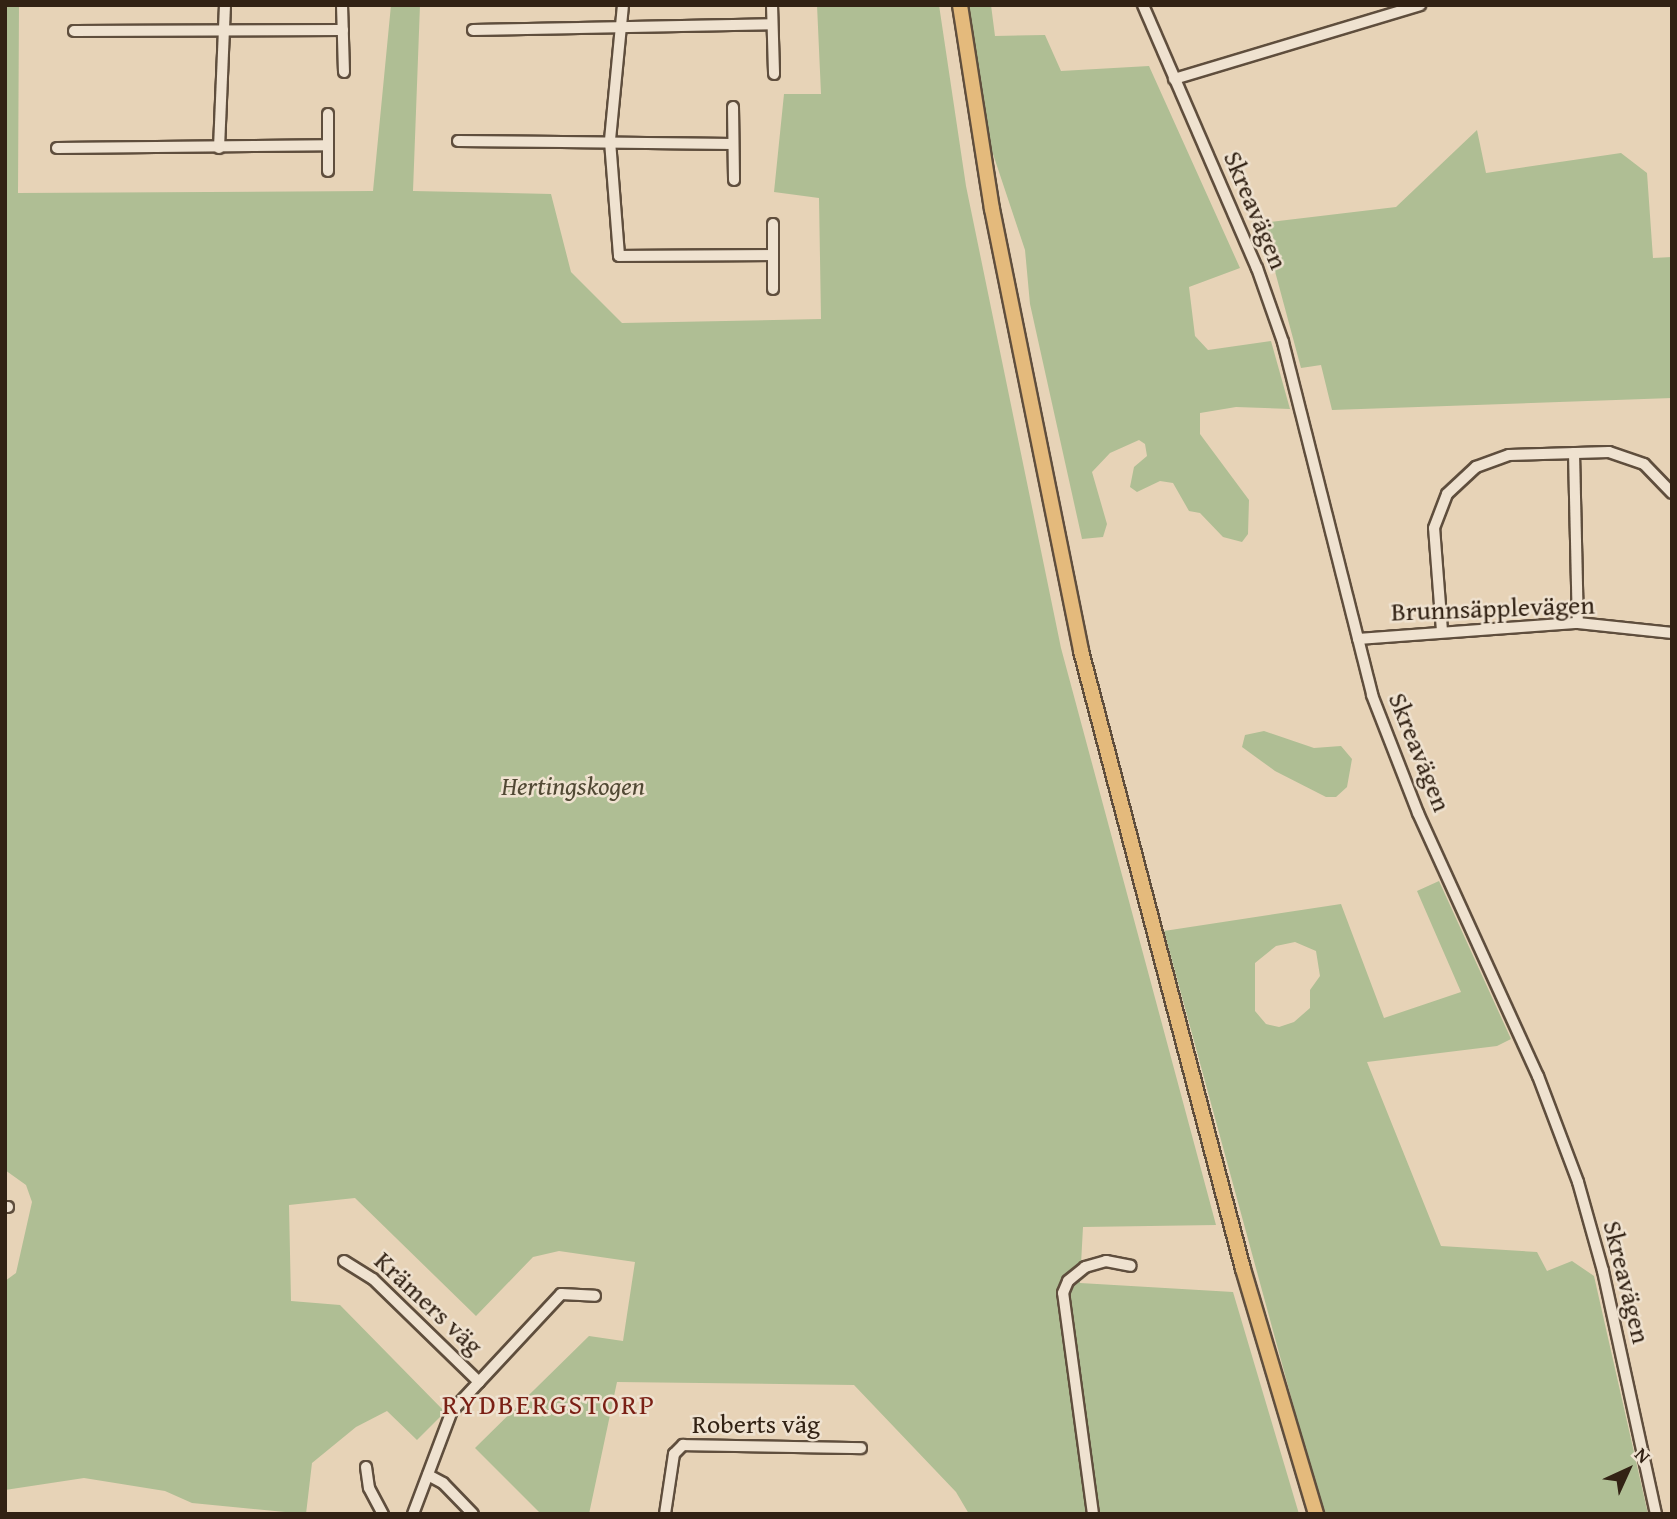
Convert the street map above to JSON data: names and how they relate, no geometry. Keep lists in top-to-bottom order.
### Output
{
  "streets": {
    "street": [
      "Skreavägen",
      "Brunnsäpplevägen",
      "Krämers väg",
      "Roberts väg"
    ]
  },
  "crossings": [
    ["Skreavägen", "Brunnsäpplevägen"]
  ],
  "districts": ["RYDBERGSTORP"],
  "parks": ["Hertingskogen"],
  "north": "top right"
}
